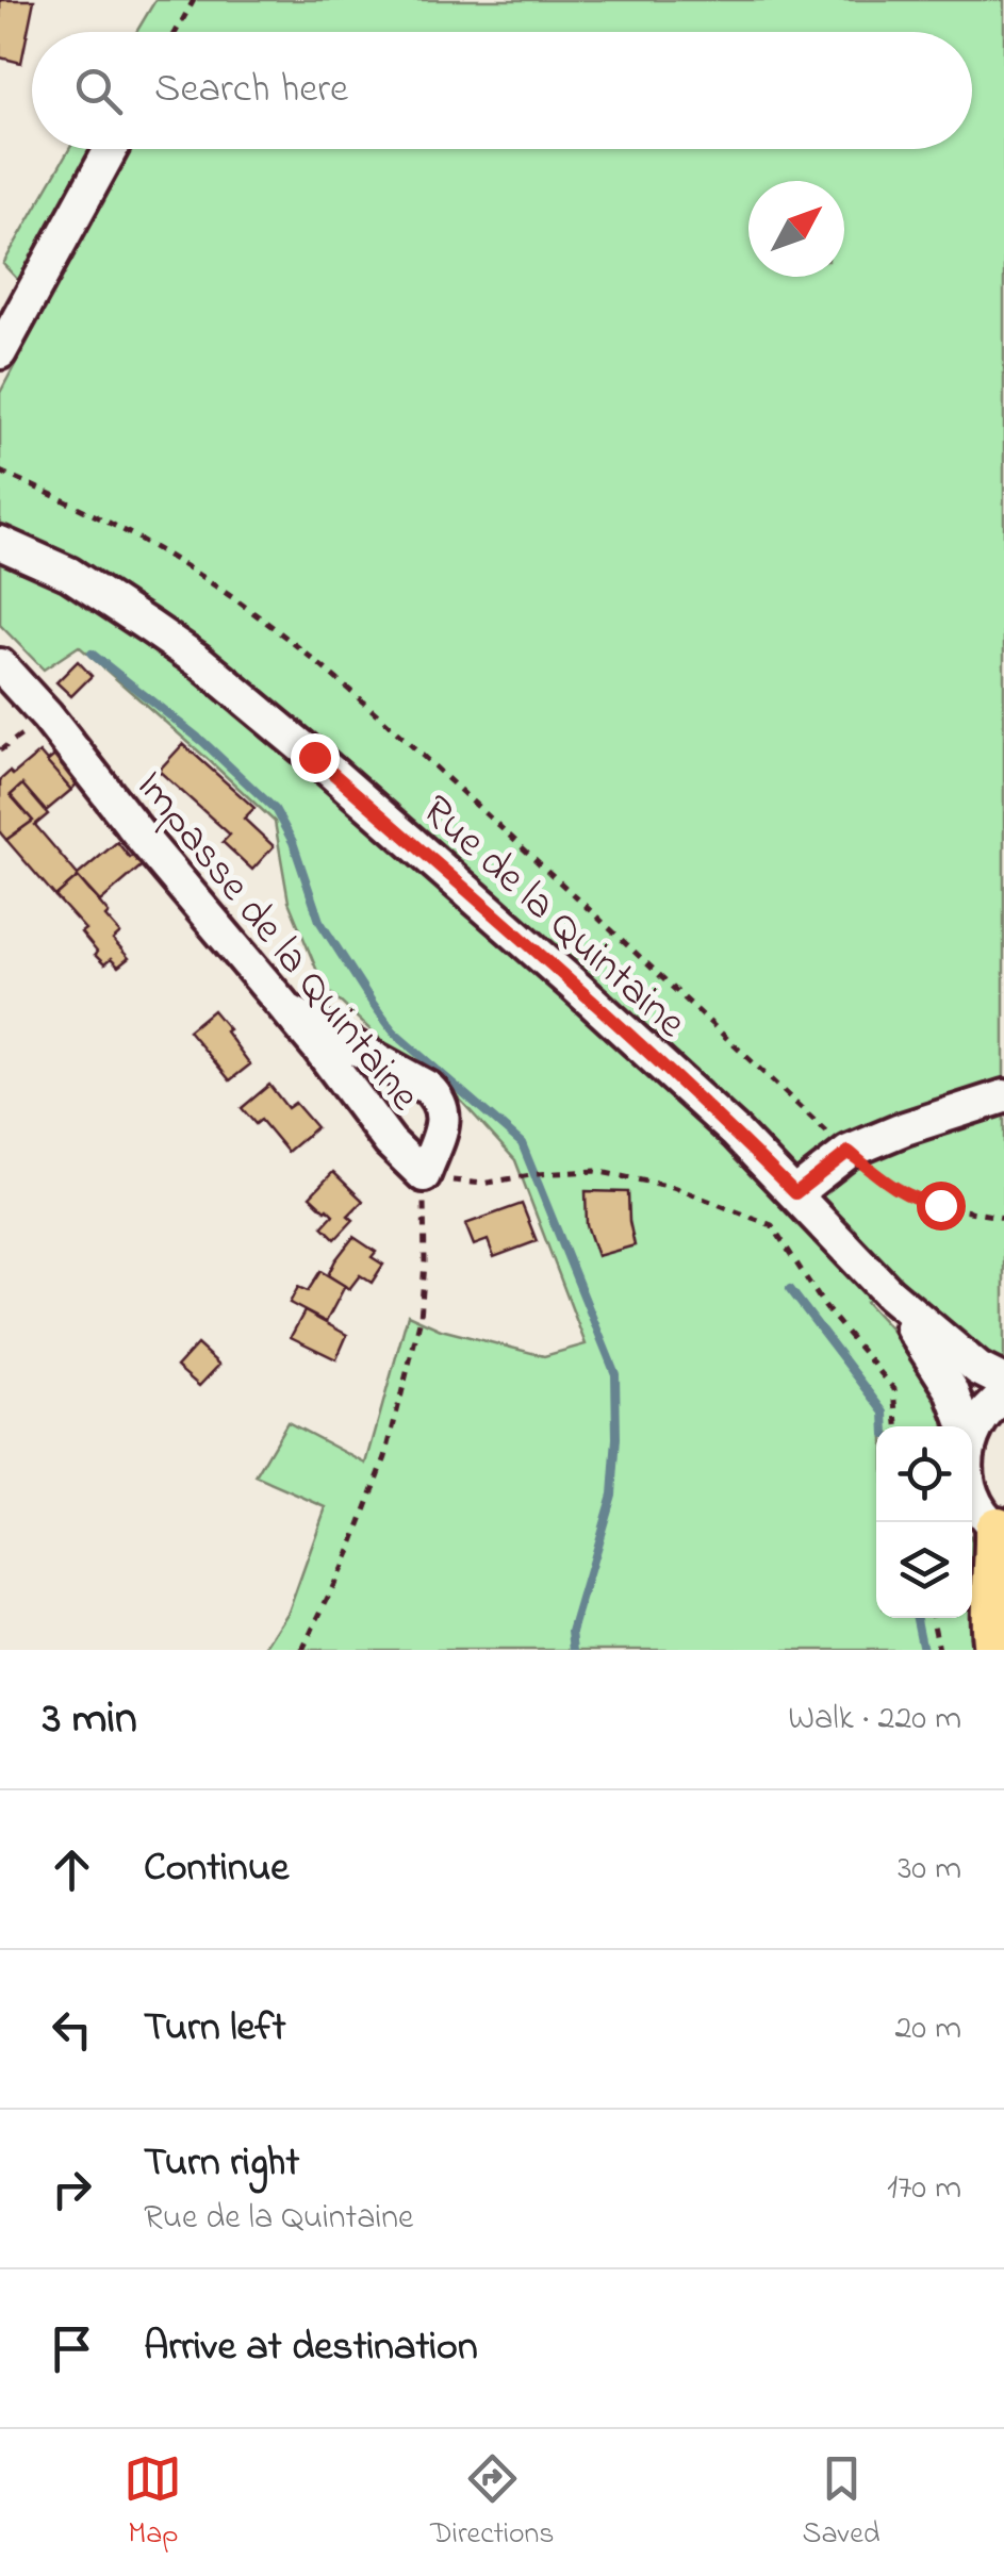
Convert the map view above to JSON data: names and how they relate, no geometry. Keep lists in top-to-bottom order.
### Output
{
  "streets": {
    "street": ["Rue de la Quintaine", "Impasse de la Quintaine"]
  },
  "north": "top right",
  "page": {
    "search": "Search here",
    "heading": ["3 min", "Walk · 220 m"],
    "list": [
      ["Continue", "30 m"],
      ["Turn left", "20 m"],
      ["Turn right", "Rue de la Quintaine", "170 m"],
      "Arrive at destination"
    ],
    "nav": ["Map", "Directions", "Saved"]
  }
}
